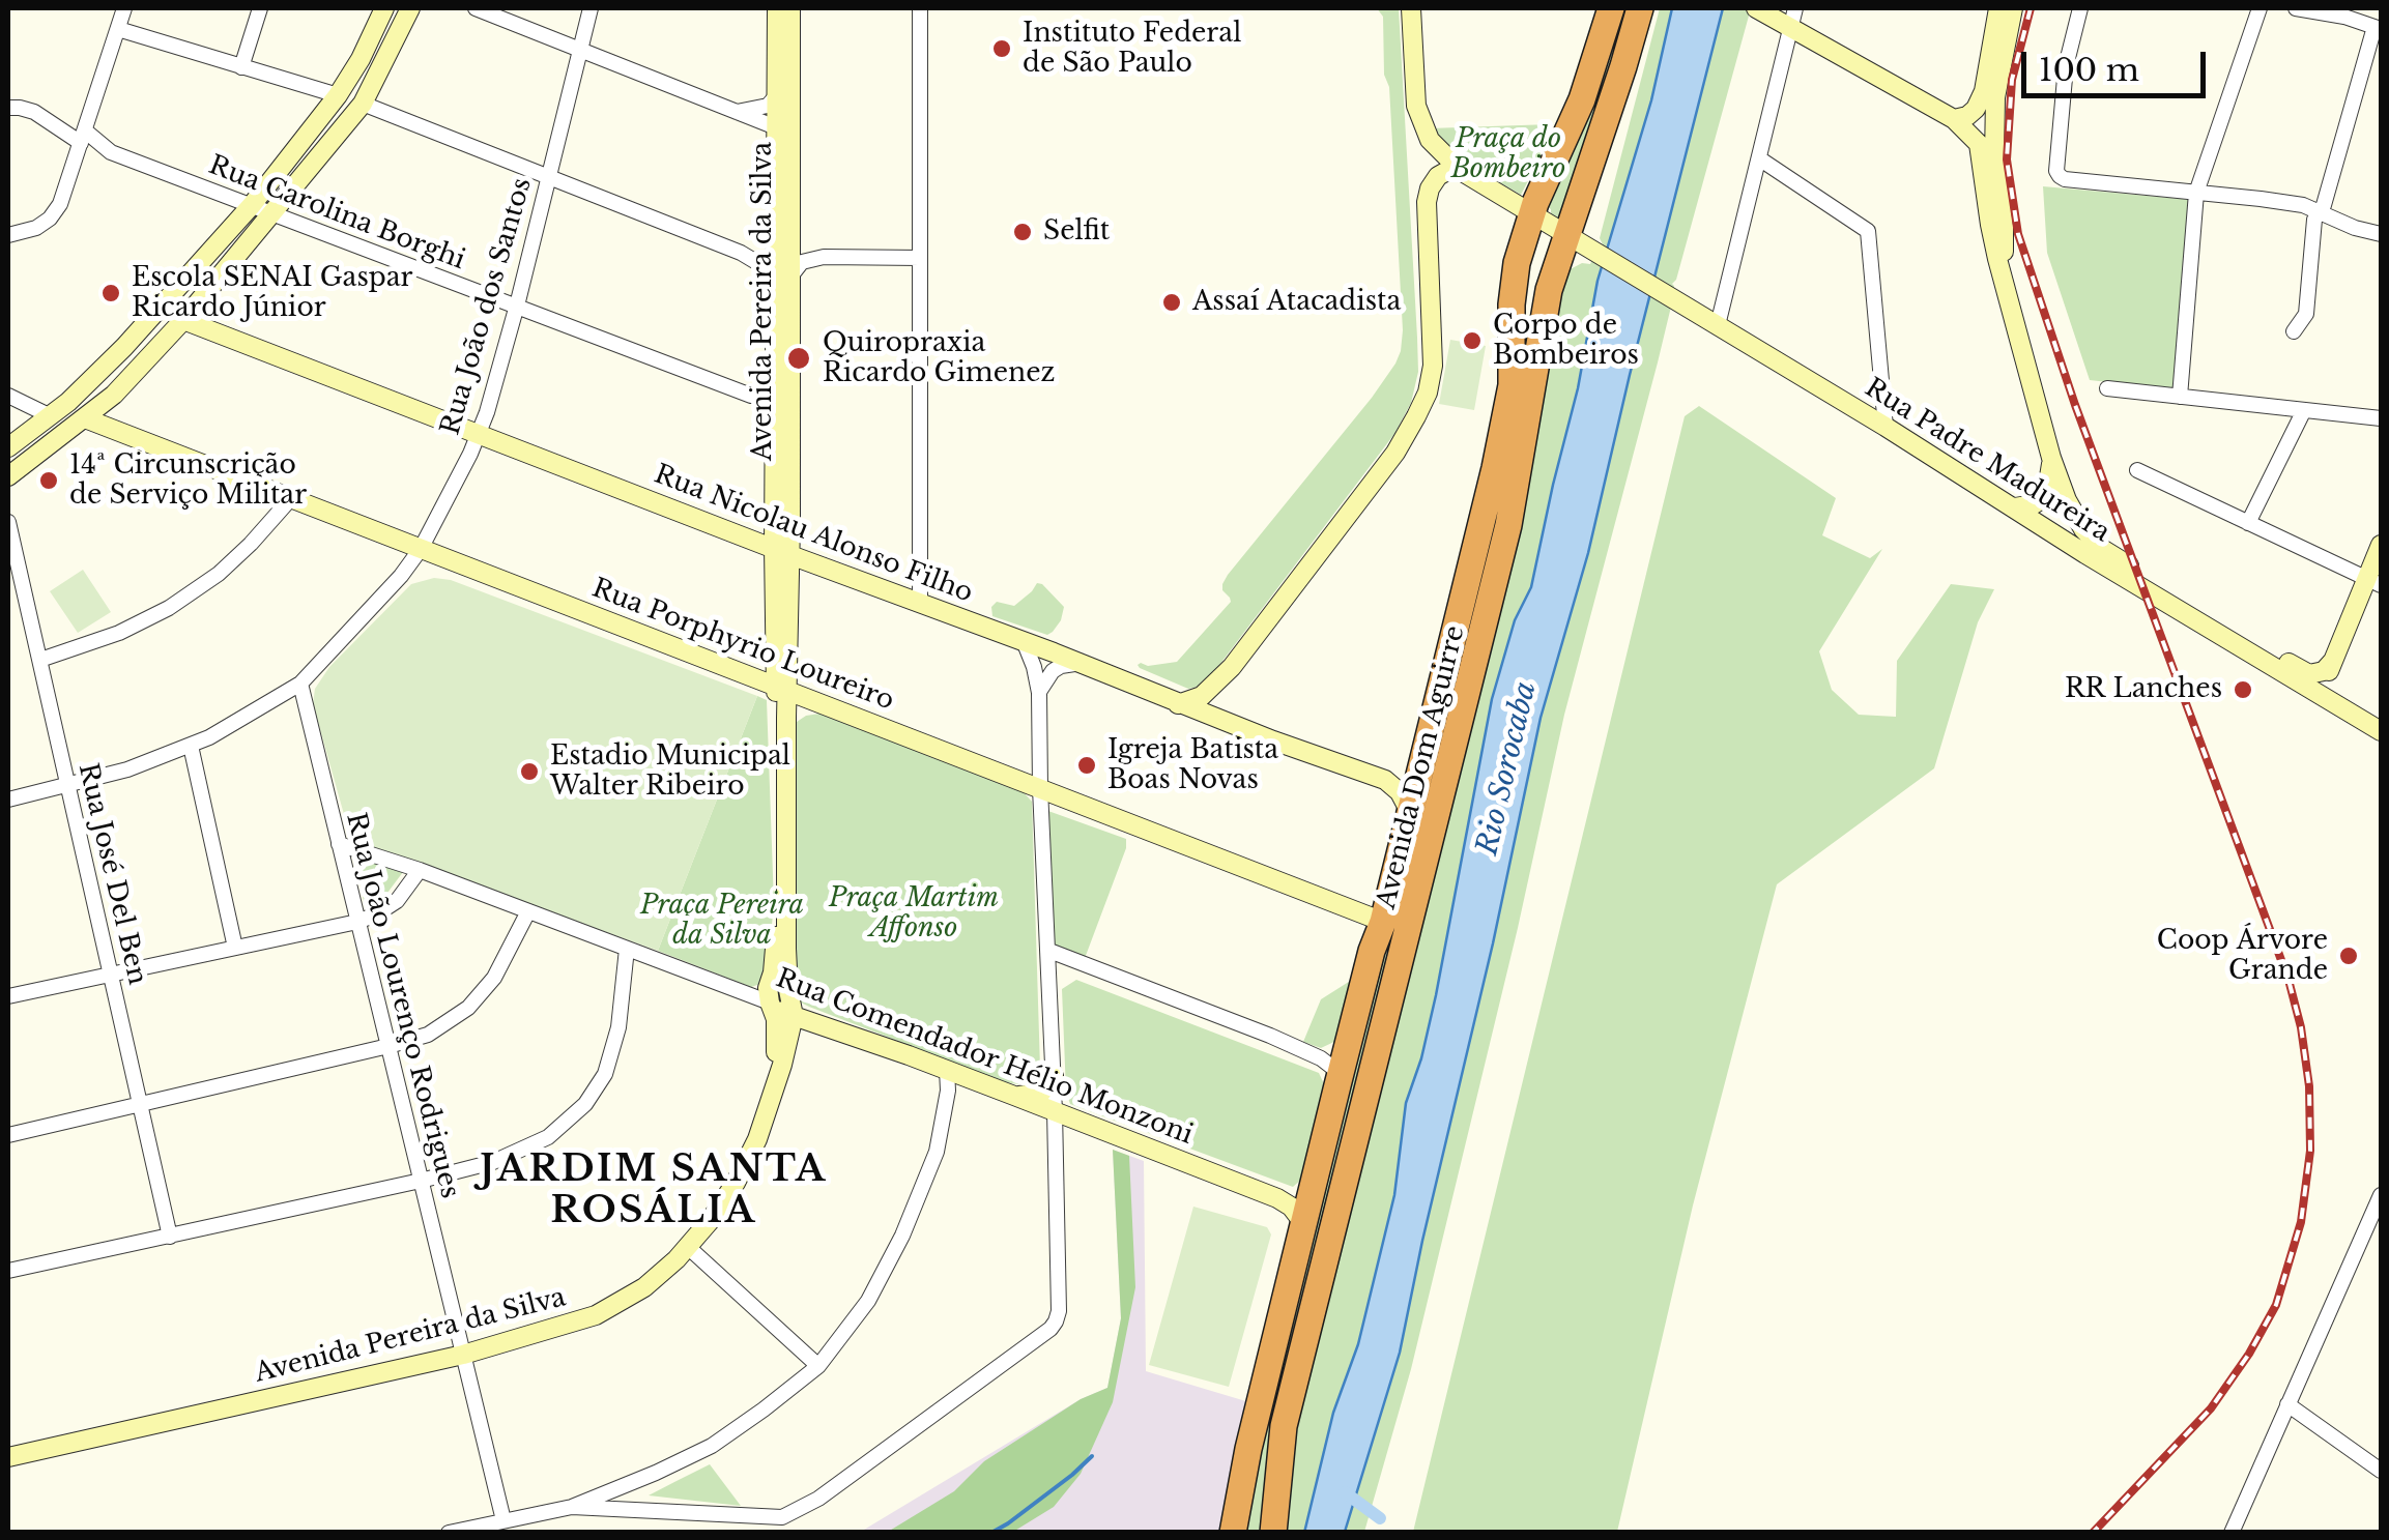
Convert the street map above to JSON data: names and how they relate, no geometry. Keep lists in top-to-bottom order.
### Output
{
  "streets": {
    "highway": ["Avenida Dom Aguirre"],
    "main road": [
      "Avenida Pereira da Silva",
      "Rua Padre Madureira",
      "Rua Nicolau Alonso Filho",
      "Rua Porphyrio Loureiro",
      "Rua Comendador Hélio Monzoni"
    ],
    "street": [
      "Rua Carolina Borghi",
      "Rua João dos Santos",
      "Rua José Del Ben",
      "Rua João Lourenço Rodrigues"
    ]
  },
  "crossings": [
    ["Rua Carolina Borghi", "Avenida Pereira da Silva"],
    ["Rua Carolina Borghi", "Rua João dos Santos"],
    ["Avenida Pereira da Silva", "Rua Nicolau Alonso Filho"],
    ["Avenida Pereira da Silva", "Rua Porphyrio Loureiro"],
    ["Avenida Pereira da Silva", "Rua João Lourenço Rodrigues"],
    ["Avenida Pereira da Silva", "Rua Comendador Hélio Monzoni"],
    ["Rua João dos Santos", "Rua Nicolau Alonso Filho"],
    ["Rua João dos Santos", "Rua Porphyrio Loureiro"],
    ["Rua João dos Santos", "Rua José Del Ben"],
    ["Rua João dos Santos", "Rua João Lourenço Rodrigues"],
    ["Rua Padre Madureira", "Avenida Dom Aguirre"],
    ["Rua Nicolau Alonso Filho", "Avenida Dom Aguirre"],
    ["Rua Porphyrio Loureiro", "Avenida Dom Aguirre"],
    ["Avenida Dom Aguirre", "Rua Comendador Hélio Monzoni"],
    ["Rua João Lourenço Rodrigues", "Rua Comendador Hélio Monzoni"]
  ],
  "districts": ["JARDIM SANTA ROSÁLIA"],
  "water": ["Rio Sorocaba"],
  "parks": ["Praça do Bombeiro", "Praça Martim Affonso", "Praça Pereira da Silva"],
  "places": [
    "Instituto Federal de São Paulo",
    "Selfit",
    "Escola SENAI Gaspar Ricardo Júnior",
    "Assaí Atacadista",
    "Corpo de Bombeiros",
    "Quiropraxia Ricardo Gimenez",
    "14ª Circunscrição de Serviço Militar",
    "RR Lanches",
    "Igreja Batista Boas Novas",
    "Estadio Municipal Walter Ribeiro",
    "Coop Árvore Grande"
  ],
  "scale_bar": "100 m"
}
